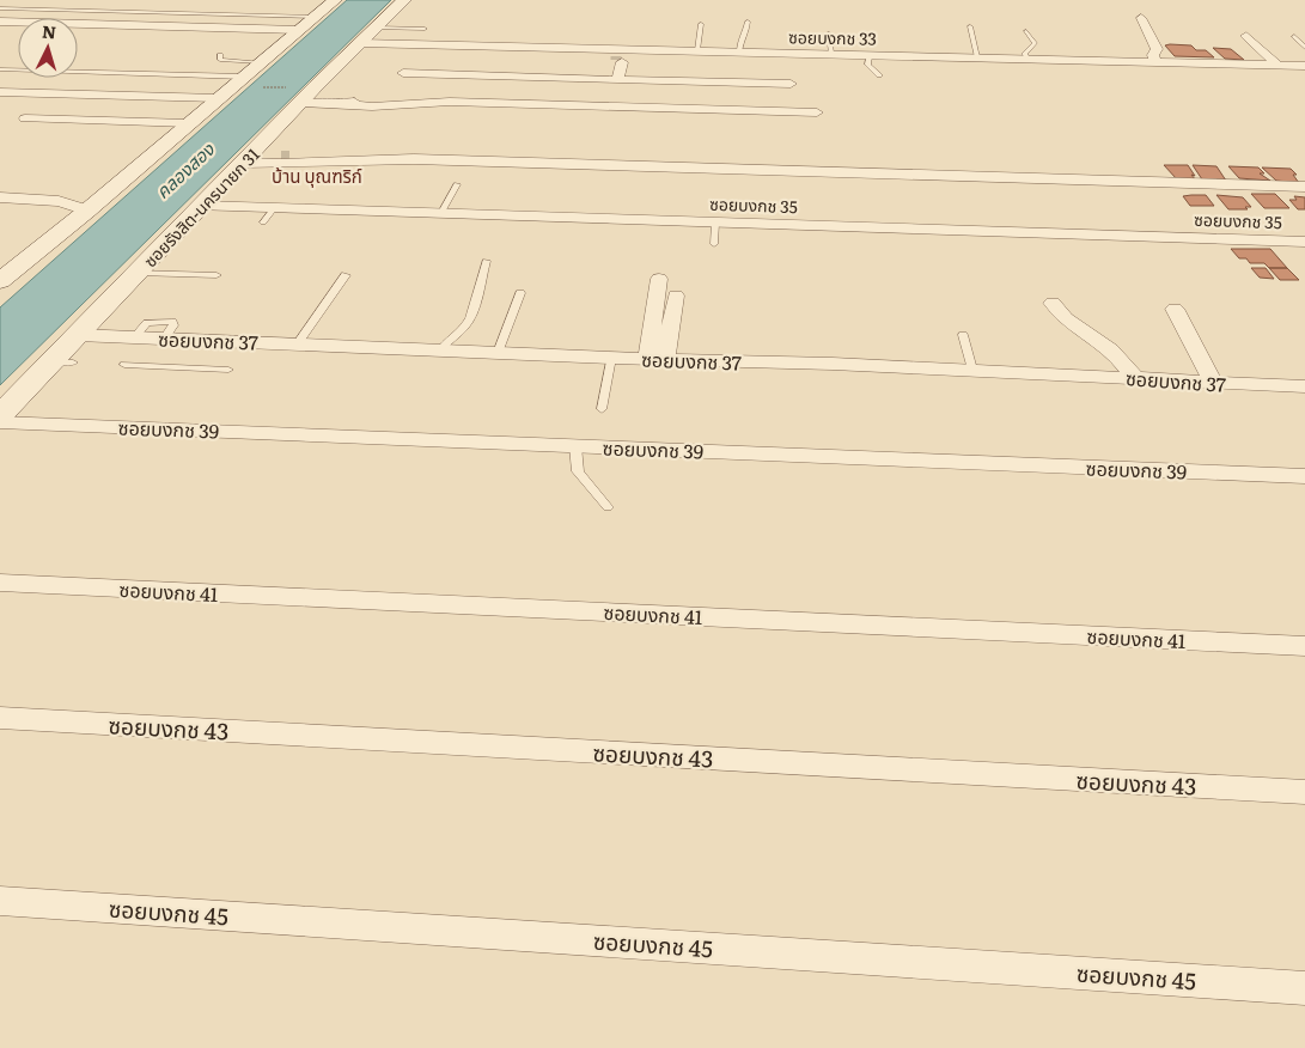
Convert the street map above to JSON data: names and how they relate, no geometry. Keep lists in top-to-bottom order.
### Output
{
  "streets": {
    "street": [
      "ซอยบงกช 33",
      "ซอยบงกช 35",
      "ซอยรังสิต-นครนายก 31",
      "ซอยบงกช 37",
      "ซอยบงกช 39",
      "ซอยบงกช 41",
      "ซอยบงกช 43",
      "ซอยบงกช 45"
    ]
  },
  "crossings": [
    ["ซอยบงกช 33", "ซอยรังสิต-นครนายก 31"],
    ["ซอยบงกช 35", "ซอยรังสิต-นครนายก 31"],
    ["ซอยรังสิต-นครนายก 31", "ซอยบงกช 37"]
  ],
  "districts": ["บ้าน บุณฑริก์"],
  "water": ["คลองสอง"],
  "north": "top"
}
